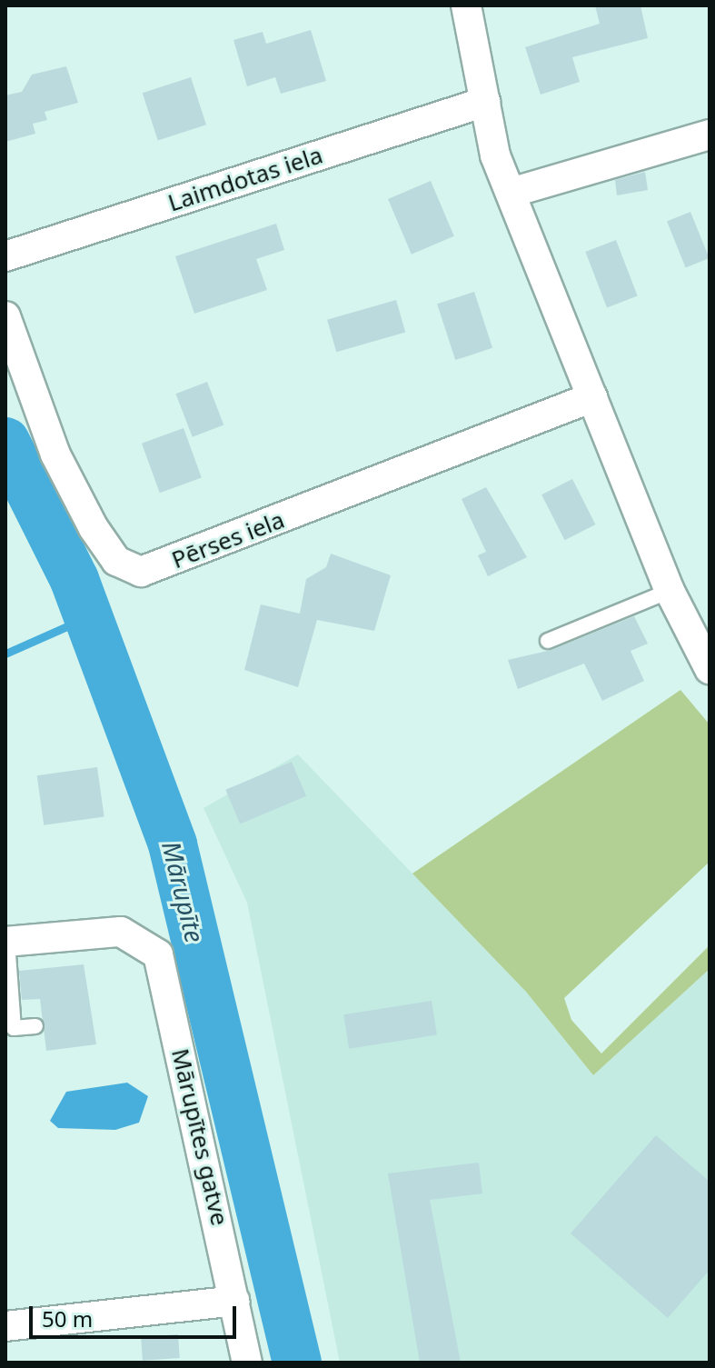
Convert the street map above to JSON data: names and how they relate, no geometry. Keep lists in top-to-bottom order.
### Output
{
  "streets": {
    "street": ["Laimdotas iela", "Pērses iela", "Mārupītes gatve"]
  },
  "water": ["Mārupīte"],
  "scale_bar": "50 m"
}
